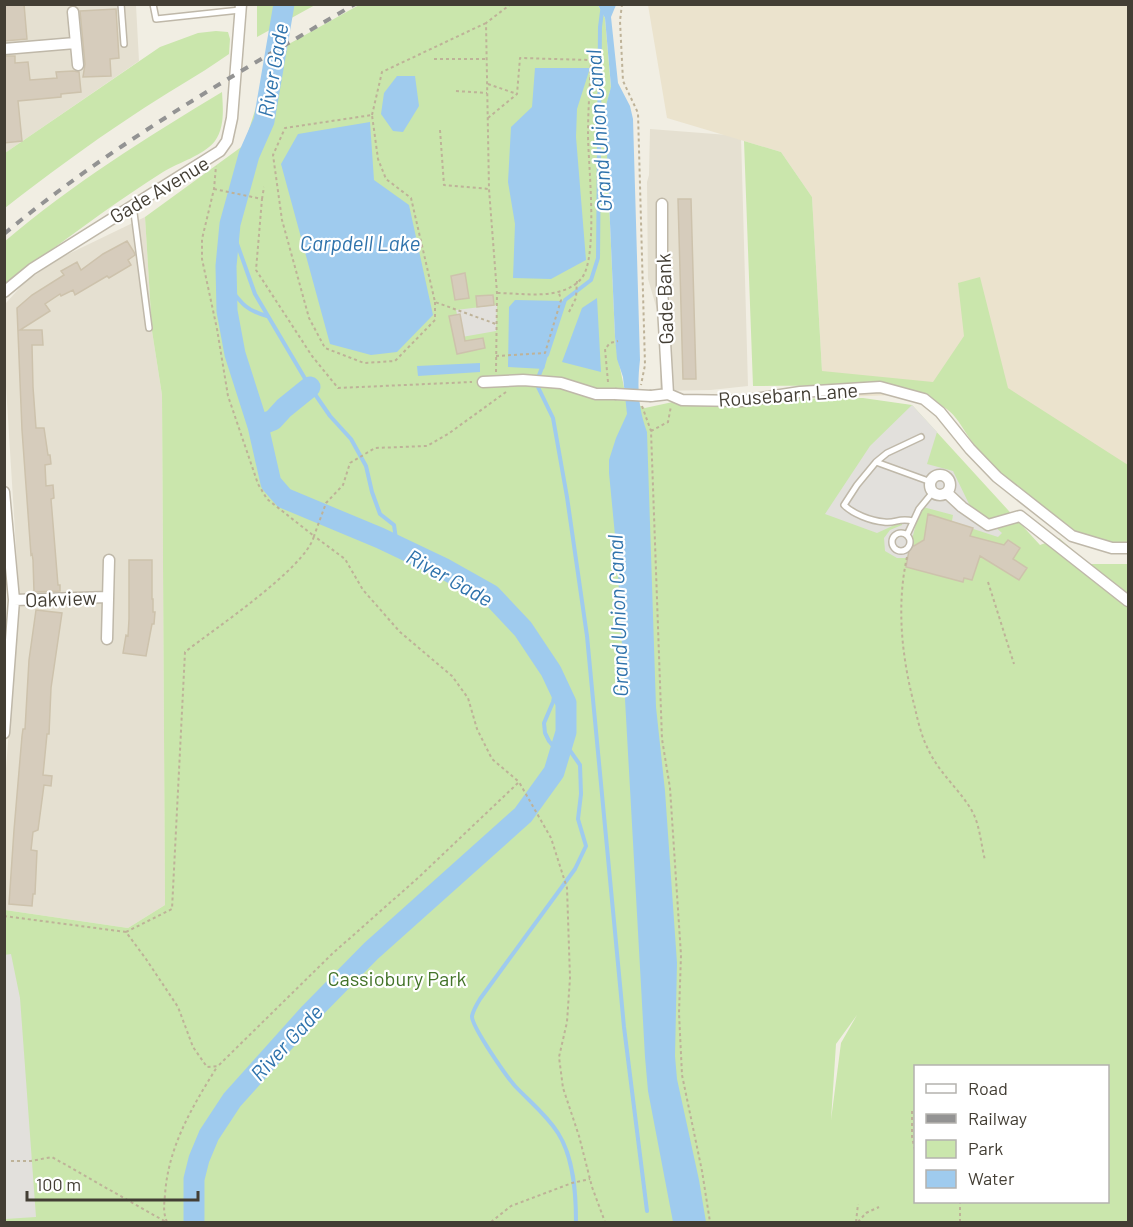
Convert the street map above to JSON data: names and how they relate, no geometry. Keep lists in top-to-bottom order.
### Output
{
  "streets": {
    "street": [
      "Gade Avenue",
      "Gade Bank",
      "Rousebarn Lane",
      "Oakview"
    ]
  },
  "crossings": [
    ["Gade Bank", "Rousebarn Lane"]
  ],
  "water": ["River Gade", "Grand Union Canal", "Carpdell Lake"],
  "parks": ["Cassiobury Park"],
  "legend": [
    "Road",
    "Railway",
    "Park",
    "Water"
  ],
  "scale_bar": "100 m"
}
